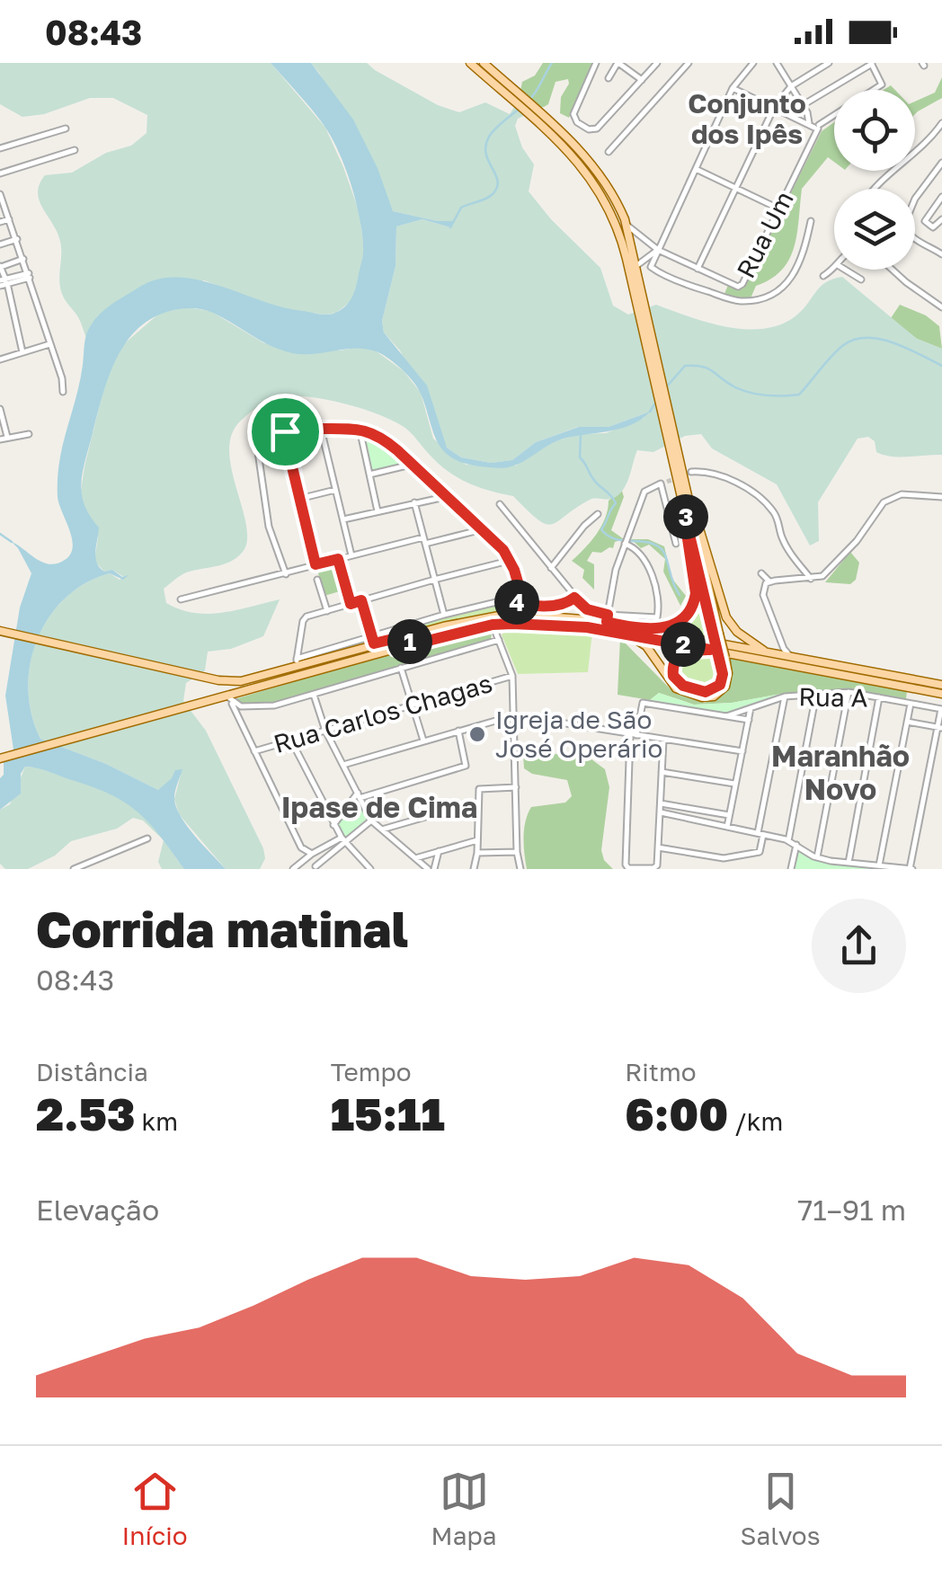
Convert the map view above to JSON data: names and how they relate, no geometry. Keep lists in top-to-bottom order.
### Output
{
  "streets": {
    "street": ["Rua Um", "Rua A", "Rua Carlos Chagas"]
  },
  "districts": ["Conjunto dos Ipês", "Maranhão Novo", "Ipase de Cima"],
  "places": ["Igreja de São José Operário"],
  "page": {
    "status": "08:43",
    "pins": [
      "3",
      "4",
      "1",
      "2"
    ],
    "heading": ["Corrida matinal", "08:43"],
    "stats": [
      ["Distância", "2.53 km"],
      ["Tempo", "15:11"],
      ["Ritmo", "6:00 /km"]
    ],
    "chart": ["Elevação", "71–91 m"],
    "tabs": ["Início", "Mapa", "Salvos"]
  }
}
